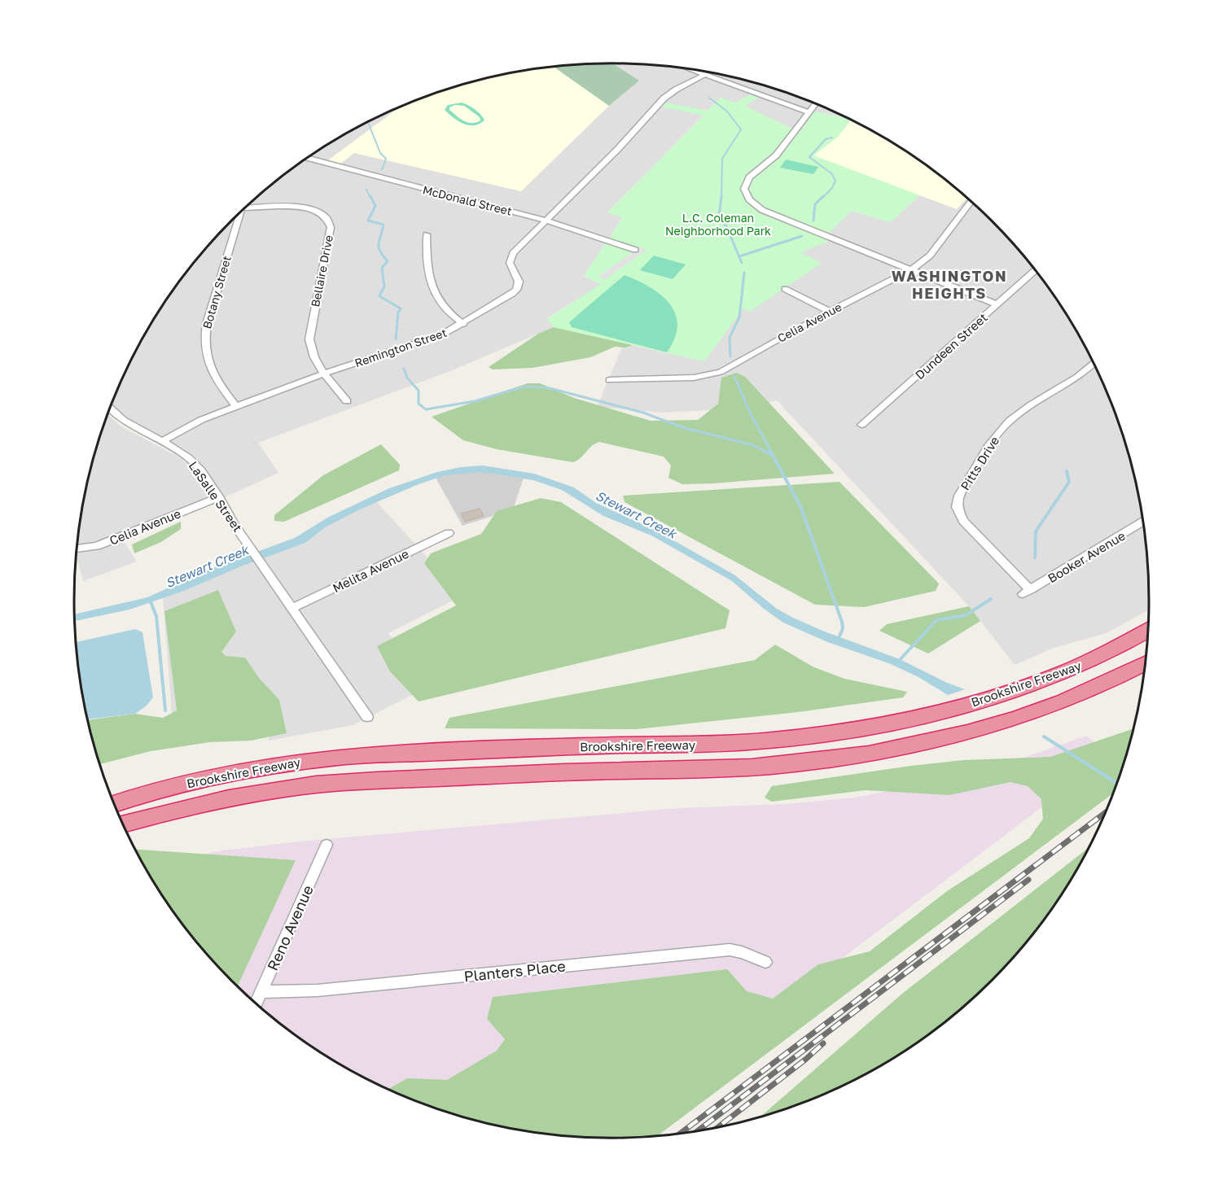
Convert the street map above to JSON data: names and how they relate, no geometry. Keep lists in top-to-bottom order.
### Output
{
  "streets": {
    "highway": ["Brookshire Freeway"],
    "street": [
      "McDonald Street",
      "Bellaire Drive",
      "Botany Street",
      "Celia Avenue",
      "Dundeen Street",
      "Remington Street",
      "Pitts Drive",
      "LaSalle Street",
      "Booker Avenue",
      "Melita Avenue",
      "Reno Avenue",
      "Planters Place"
    ]
  },
  "crossings": [
    ["McDonald Street", "Remington Street"],
    ["Bellaire Drive", "Remington Street"],
    ["Botany Street", "Remington Street"],
    ["Celia Avenue", "LaSalle Street"],
    ["Remington Street", "LaSalle Street"],
    ["Pitts Drive", "Booker Avenue"],
    ["LaSalle Street", "Melita Avenue"],
    ["Reno Avenue", "Planters Place"]
  ],
  "districts": ["WASHINGTON HEIGHTS"],
  "water": ["Stewart Creek"],
  "parks": ["L.C. Coleman Neighborhood Park"]
}
